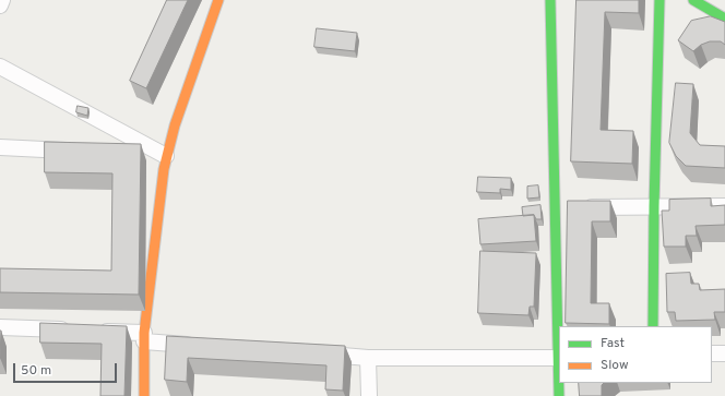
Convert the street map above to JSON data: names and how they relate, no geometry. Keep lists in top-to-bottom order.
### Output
{
  "legend": ["Fast", "Slow"],
  "scale_bar": "50 m"
}
